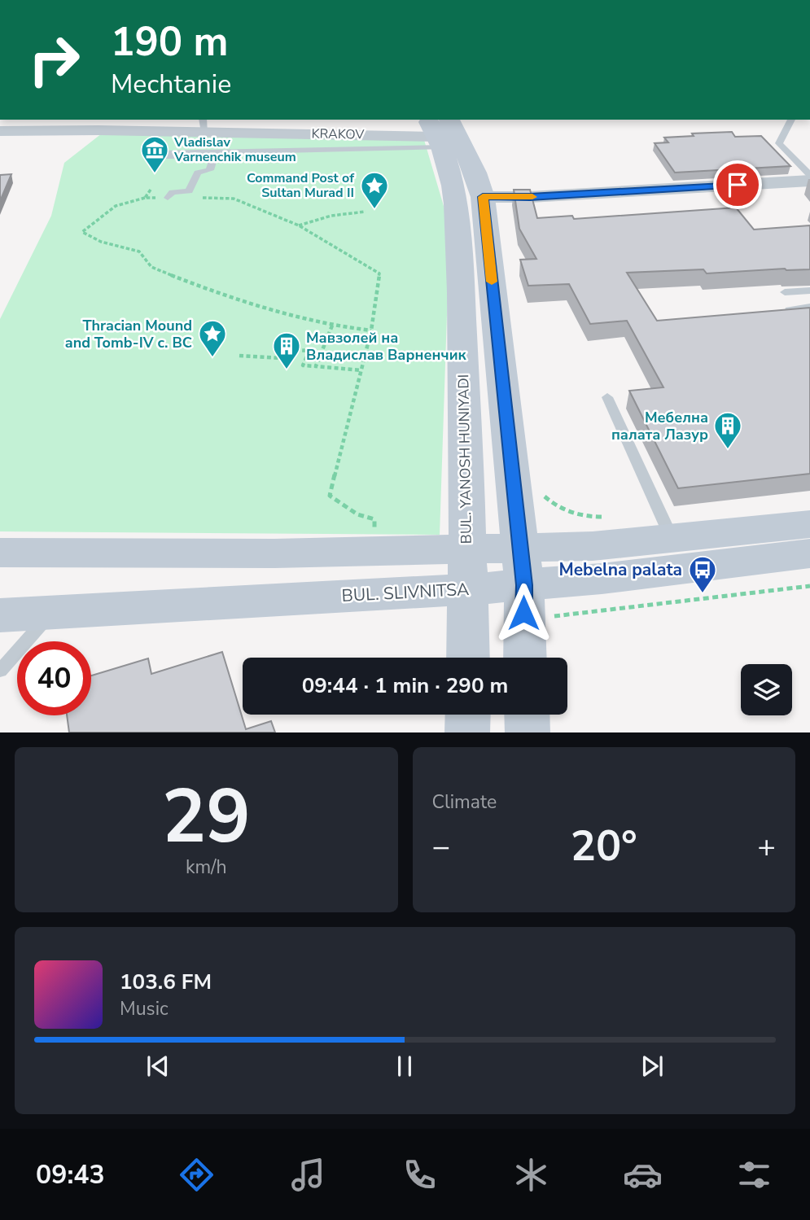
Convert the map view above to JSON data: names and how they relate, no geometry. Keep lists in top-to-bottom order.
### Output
{
  "streets": {
    "street": ["KRAKOV", "BUL. YANOSH HUNIYADI", "BUL. SLIVNITSA"]
  },
  "crossings": [
    ["KRAKOV", "BUL. YANOSH HUNIYADI"],
    ["BUL. YANOSH HUNIYADI", "BUL. SLIVNITSA"]
  ],
  "places": {
    "museum": ["Vladislav Varnenchik museum"],
    "place": ["Command Post of Sultan Murad II", "Thracian Mound and Tomb-IV c. BC"],
    "building": ["Мавзолей на Владислав Варненчик", "Мебелна палата Лазур"],
    "bus stop": ["Mebelna palata"]
  },
  "page": {
    "turn": ["190 m", "Mechtanie"],
    "limit": "40",
    "trip": "09:44 · 1 min · 290 m",
    "tile": [
      ["29", "km/h"],
      "Climate"
    ],
    "heat": ["−", "20°", "+"],
    "song": ["103.6 FM", "Music"],
    "tabs": "09:43"
  }
}
